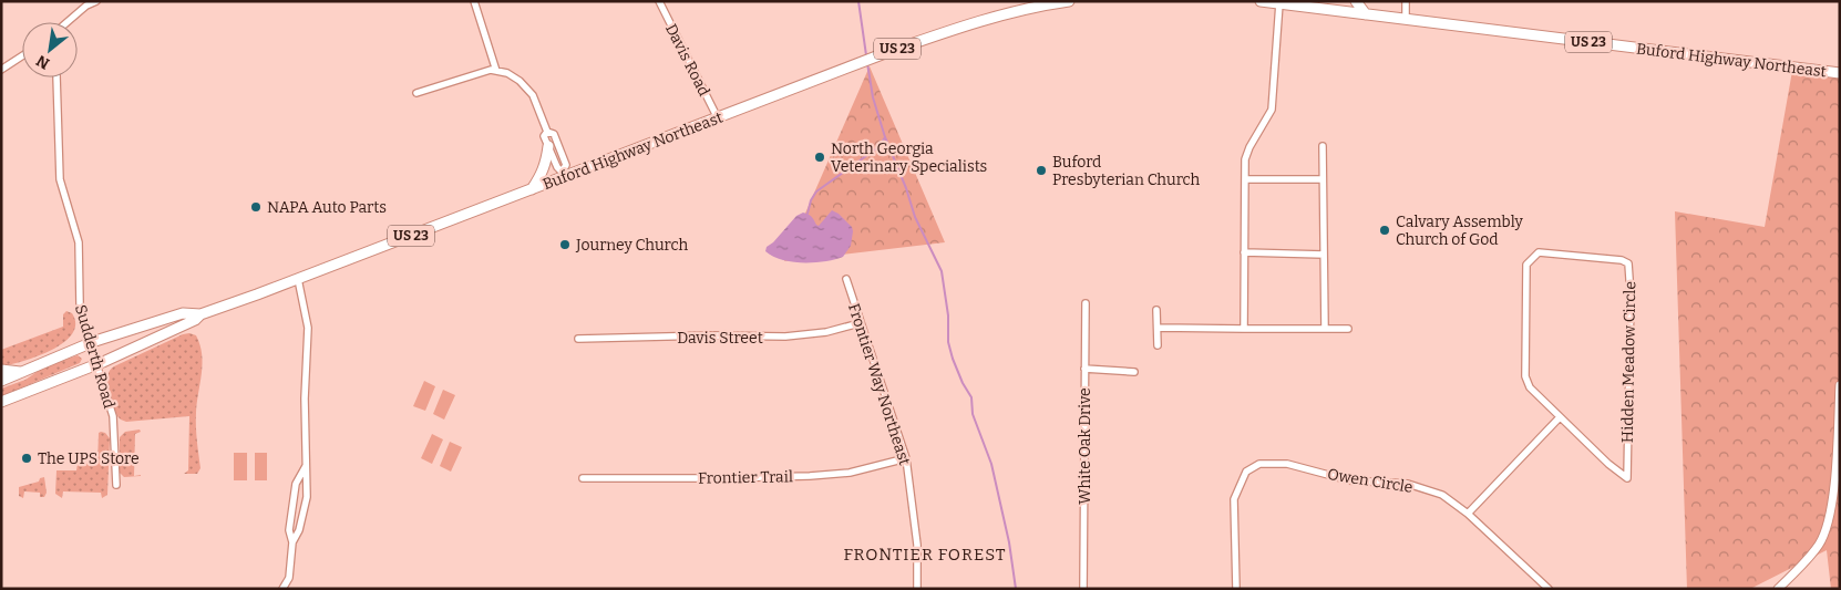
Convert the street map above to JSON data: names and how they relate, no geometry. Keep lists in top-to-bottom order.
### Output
{
  "streets": {
    "main road": ["US 23", "Buford Highway Northeast"],
    "street": [
      "Davis Road",
      "Davis Street",
      "Sudderth Road",
      "Hidden Meadow Circle",
      "Frontier Way Northeast",
      "White Oak Drive",
      "Frontier Trail",
      "Owen Circle"
    ]
  },
  "crossings": [
    ["US 23", "Buford Highway Northeast"],
    ["US 23", "Sudderth Road"],
    ["Davis Road", "Buford Highway Northeast"],
    ["Davis Street", "Frontier Way Northeast"],
    ["Frontier Way Northeast", "Frontier Trail"]
  ],
  "districts": ["FRONTIER FOREST"],
  "places": [
    "North Georgia Veterinary Specialists",
    "Buford Presbyterian Church",
    "NAPA Auto Parts",
    "Calvary Assembly Church of God",
    "Journey Church",
    "The UPS Store"
  ],
  "north": "bottom left"
}
